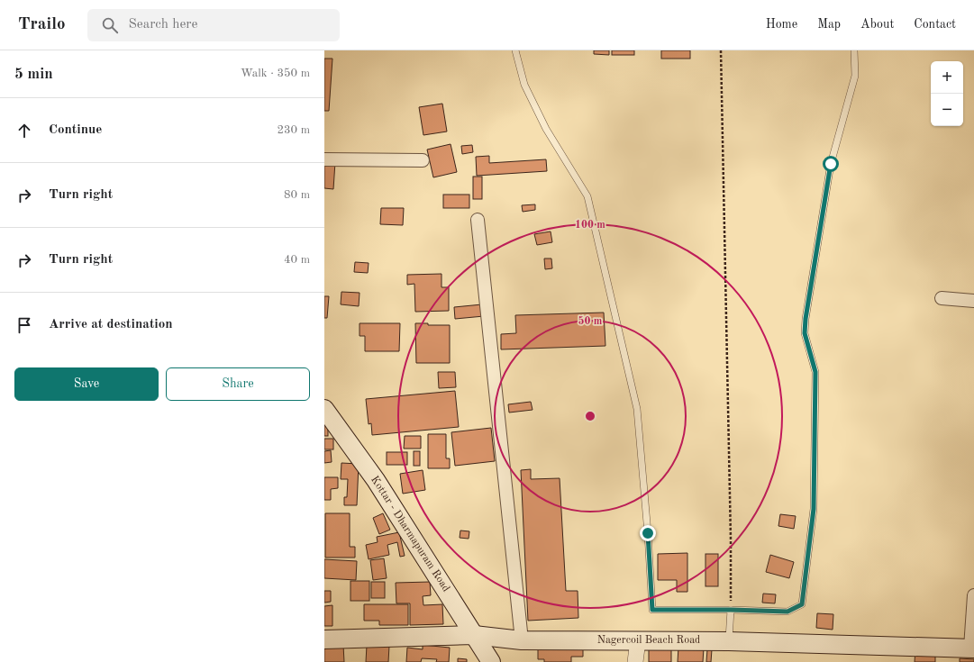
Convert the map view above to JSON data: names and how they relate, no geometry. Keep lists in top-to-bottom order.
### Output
{
  "streets": {
    "main road": ["Kottar - Dharmapuram Road", "Nagercoil Beach Road"]
  },
  "crossings": [
    ["Kottar - Dharmapuram Road", "Nagercoil Beach Road"]
  ],
  "page": {
    "header": "Trailo",
    "search": "Search here",
    "nav": [
      "Home",
      "Map",
      "About",
      "Contact"
    ],
    "heading": ["5 min", "Walk · 350 m"],
    "map_buttons": ["+", "−"],
    "list": [
      ["Continue", "230 m"],
      ["Turn right", "80 m"],
      ["Turn right", "40 m"],
      "Arrive at destination"
    ],
    "buttons": ["Save", "Share"]
  },
  "rings": ["100 m", "50 m"]
}
